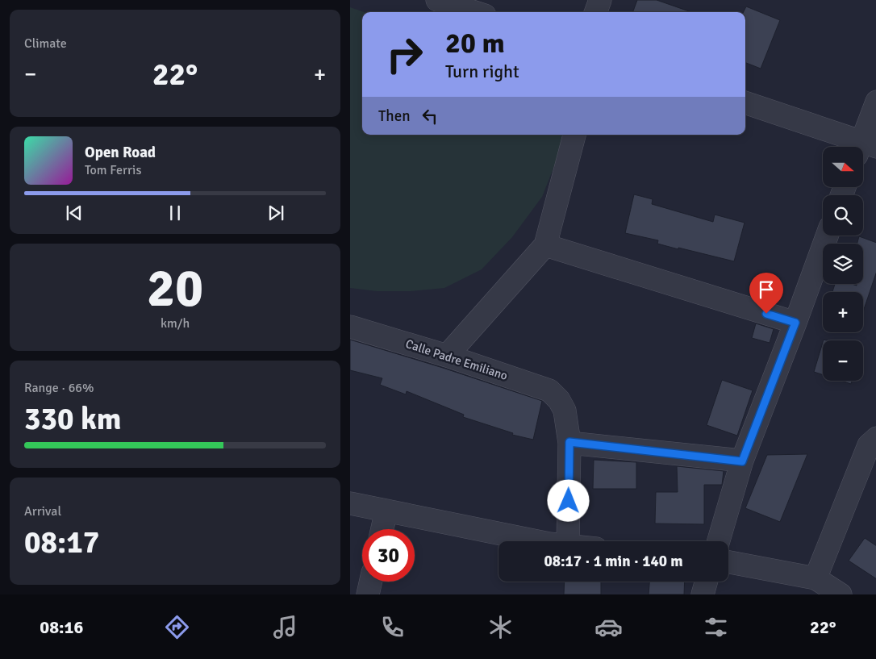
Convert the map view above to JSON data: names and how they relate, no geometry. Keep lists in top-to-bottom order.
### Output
{
  "streets": {
    "street": ["Calle Padre Emiliano"]
  },
  "north": "right",
  "page": {
    "tile": [
      "Climate",
      ["20", "km/h"],
      ["Range · 66%", "330 km"],
      ["Arrival", "08:17"]
    ],
    "turn": ["20 m", "Turn right"],
    "heat": ["−", "22°", "+"],
    "then": "Then",
    "song": ["Open Road", "Tom Ferris"],
    "map_buttons": ["+", "−"],
    "limit": "30",
    "trip": "08:17 · 1 min · 140 m",
    "tabs": ["08:16", "22°"]
  }
}
